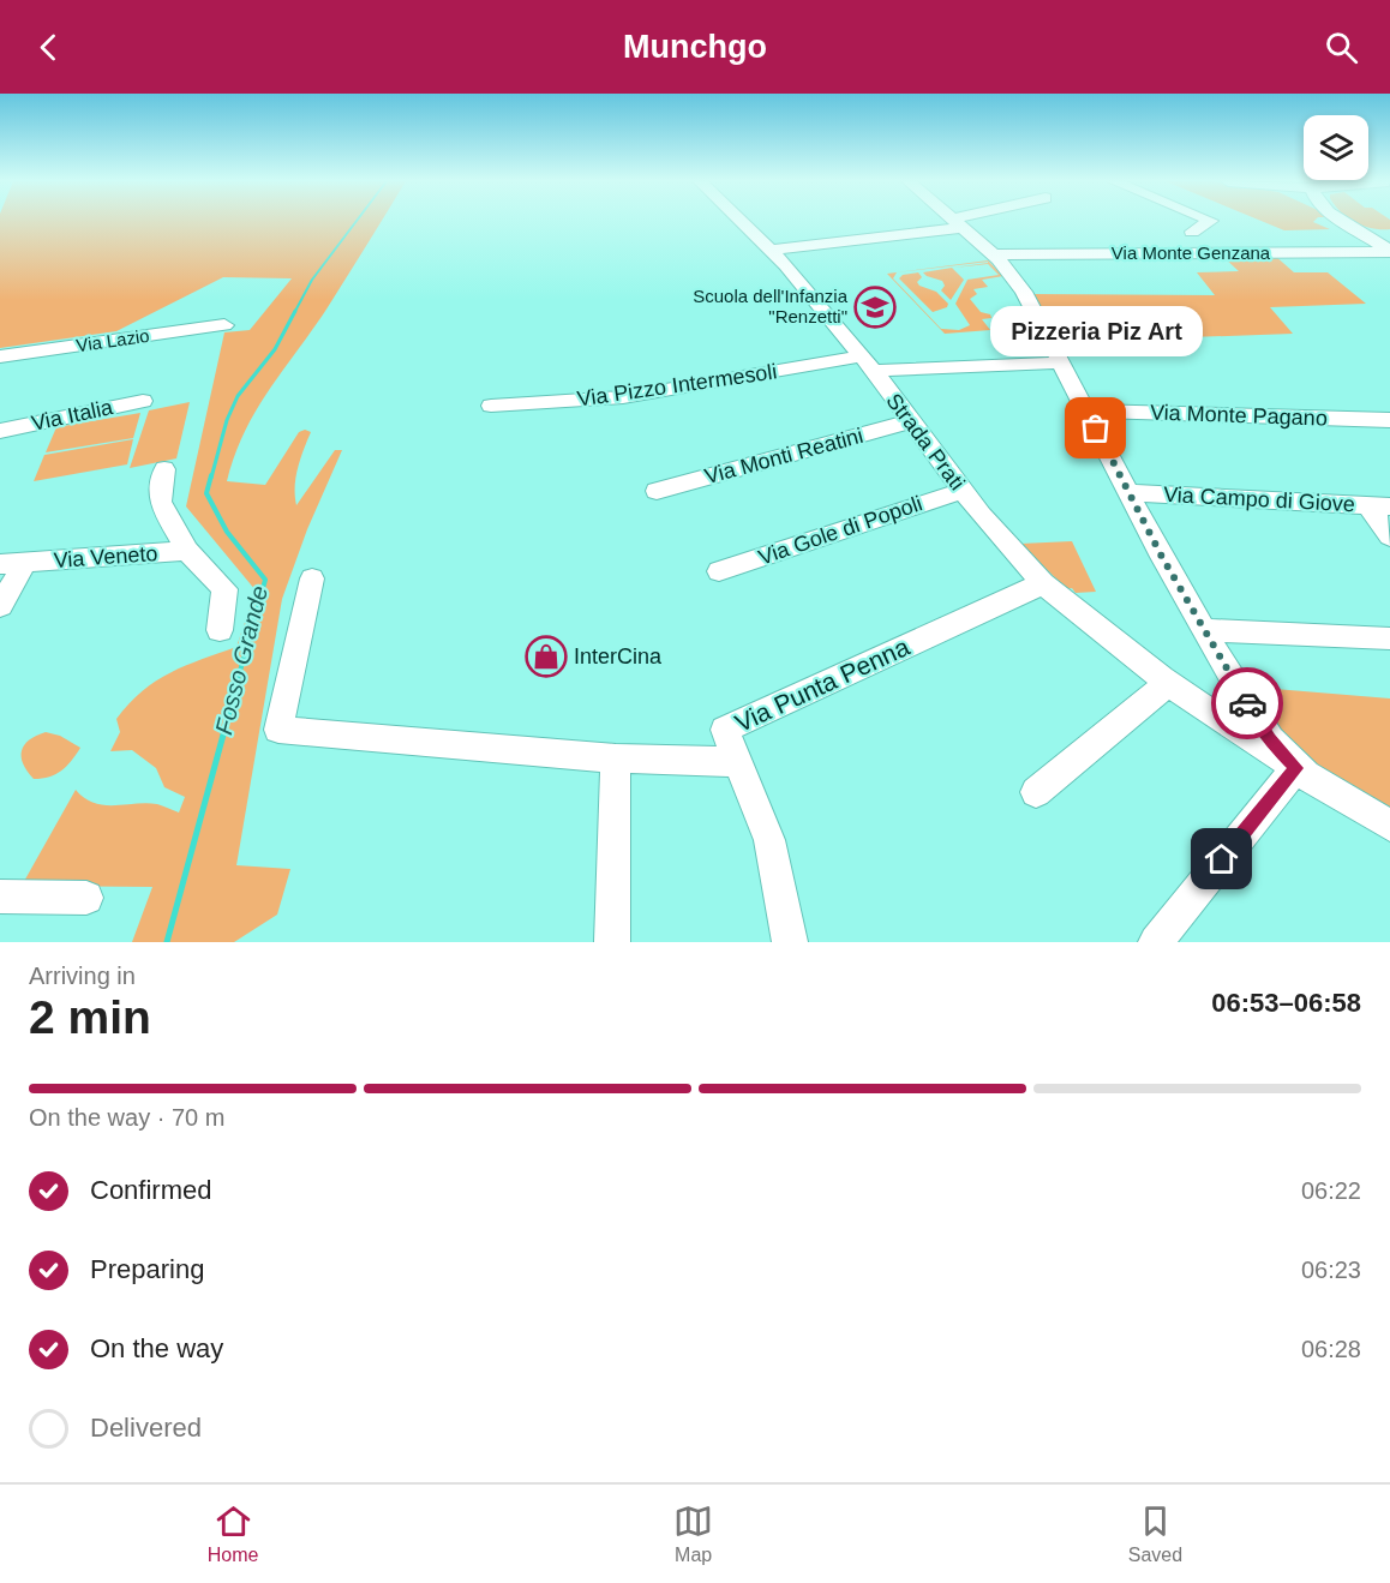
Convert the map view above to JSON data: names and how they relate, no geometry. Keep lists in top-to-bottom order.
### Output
{
  "streets": {
    "street": [
      "Via Monte Genzana",
      "Via Lazio",
      "Via Pizzo Intermesoli",
      "Via Italia",
      "Via Monte Pagano",
      "Strada Prati",
      "Via Monti Reatini",
      "Via Campo di Giove",
      "Via Gole di Popoli",
      "Via Veneto",
      "Via Punta Penna"
    ]
  },
  "crossings": [
    ["Via Pizzo Intermesoli", "Strada Prati"],
    ["Strada Prati", "Via Monti Reatini"],
    ["Strada Prati", "Via Gole di Popoli"],
    ["Strada Prati", "Via Punta Penna"]
  ],
  "water": ["Fosso Grande"],
  "places": {
    "school or university": ["Scuola dell'Infanzia \"Renzetti\""],
    "other": ["Pizzeria Piz Art"],
    "shop": ["InterCina"]
  },
  "page": {
    "header": "Munchgo",
    "bubble": "Pizzeria Piz Art",
    "heading": ["2 min", "Arriving in", "06:53–06:58"],
    "bar": "On the way · 70 m",
    "list": [
      ["Confirmed", "06:22"],
      ["Preparing", "06:23"],
      ["On the way", "06:28"],
      "Delivered"
    ],
    "tabs": ["Home", "Map", "Saved"]
  }
}
